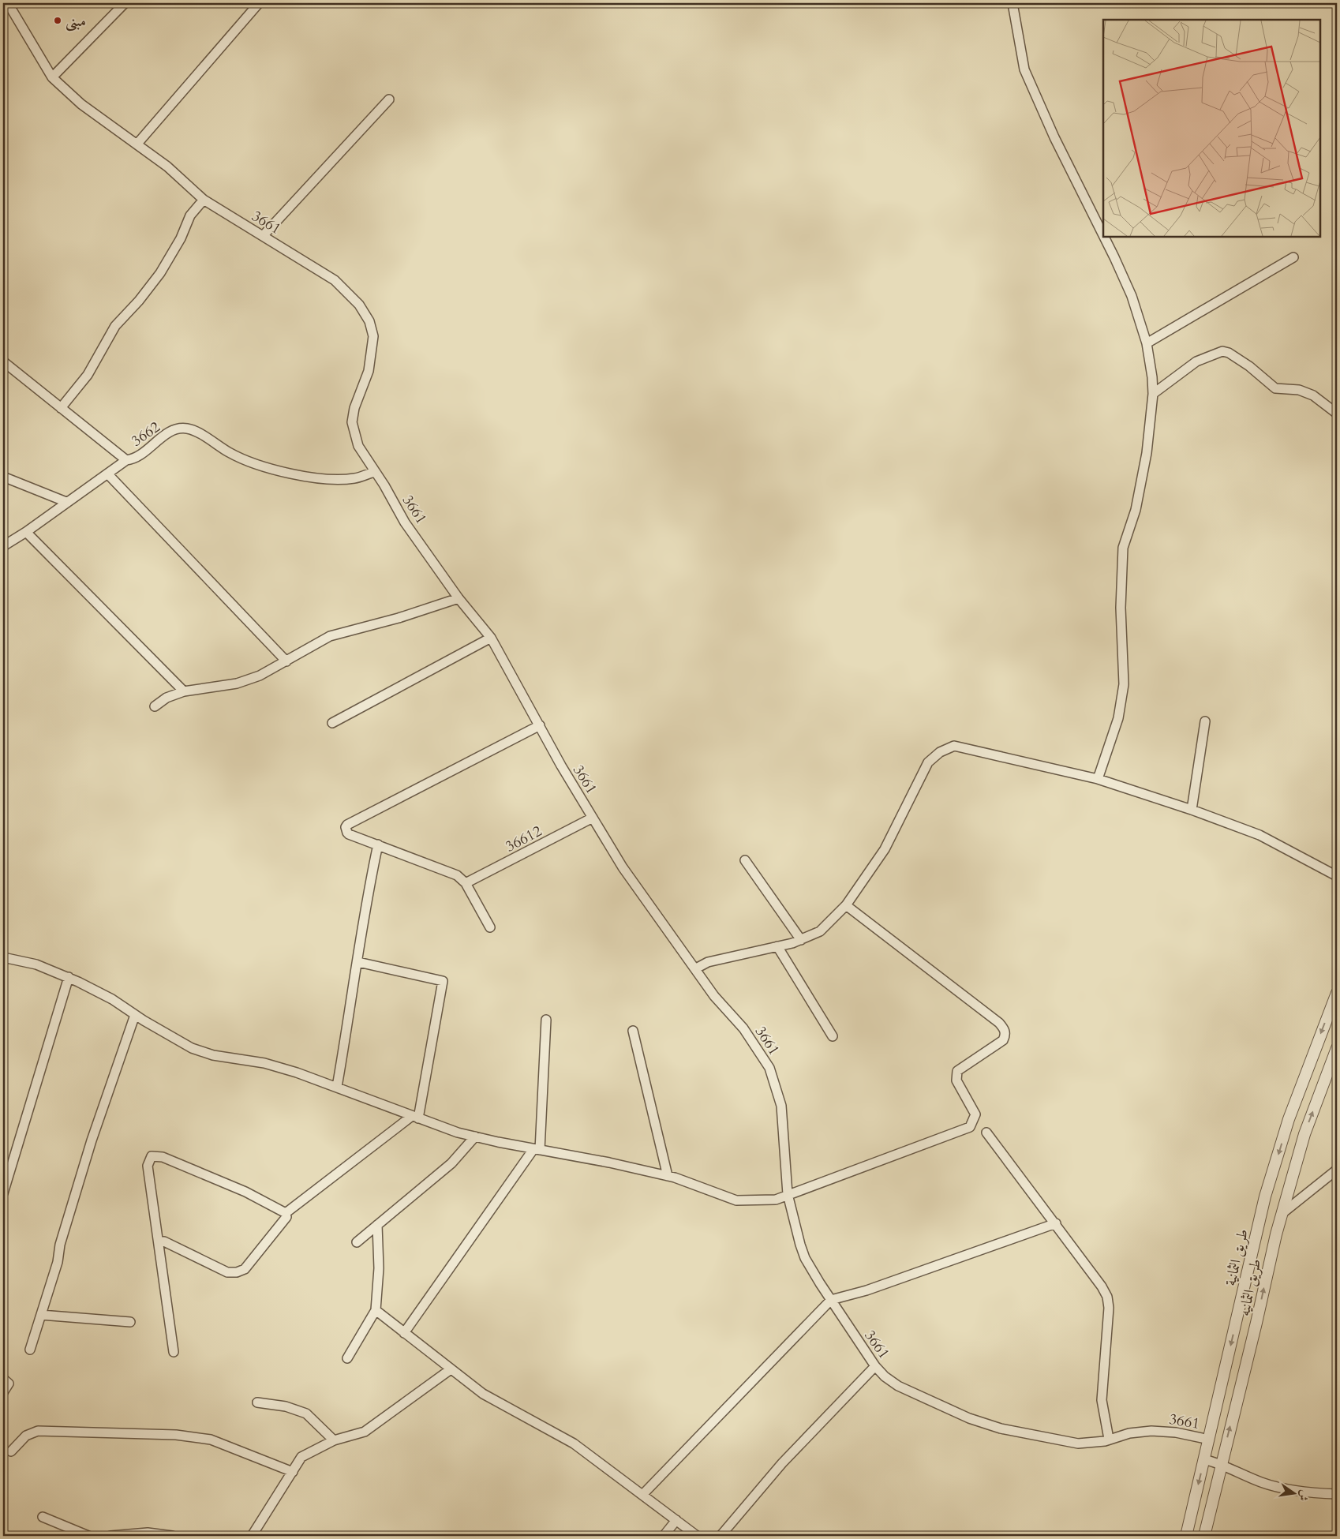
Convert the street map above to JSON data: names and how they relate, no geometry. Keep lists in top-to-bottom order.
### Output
{
  "streets": {
    "street": [
      "3661",
      "3662",
      "36612",
      "طريق الثمانية",
      "طريق الثمانيه"
    ]
  },
  "crossings": [
    ["3661", "3662"],
    ["3661", "36612"],
    ["3661", "طريق الثمانية"]
  ],
  "one_way": ["طريق الثمانية", "طريق الثمانيه"],
  "places": ["مبنى"],
  "north": "right"
}
